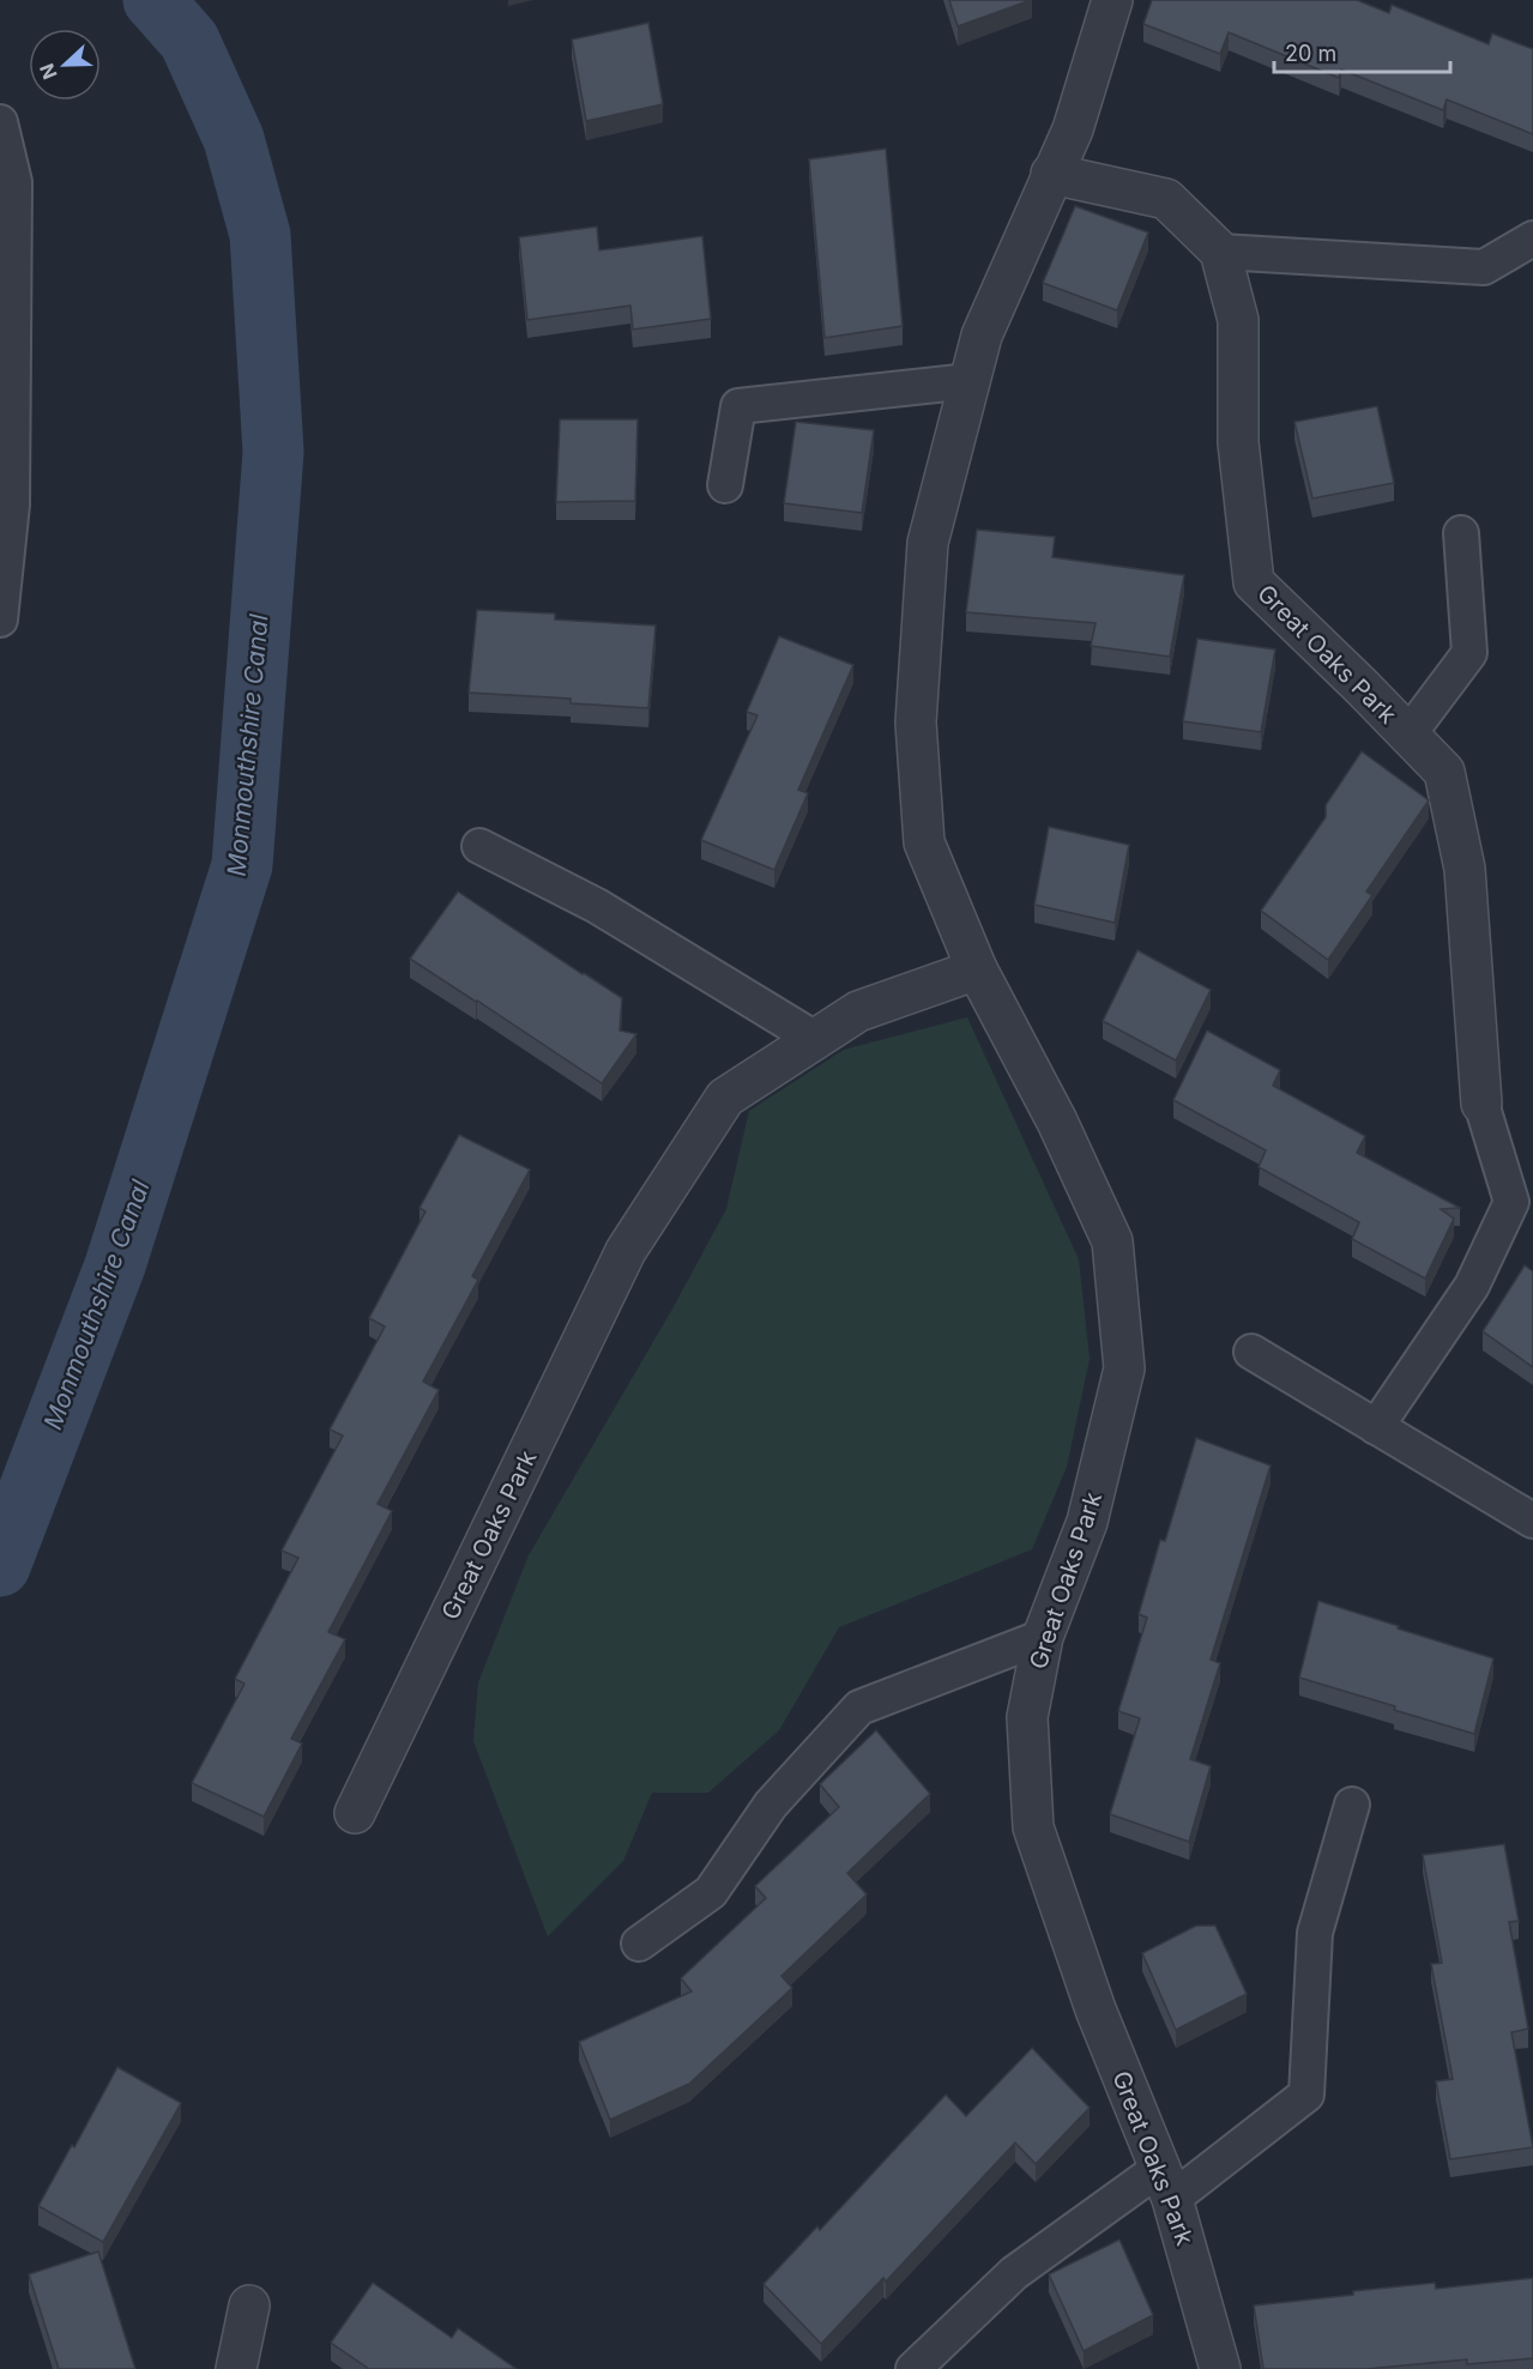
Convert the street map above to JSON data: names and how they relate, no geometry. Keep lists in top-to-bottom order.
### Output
{
  "streets": {
    "street": ["Great Oaks Park"]
  },
  "water": ["Monmouthshire Canal"],
  "scale_bar": "20 m",
  "north": "left"
}
